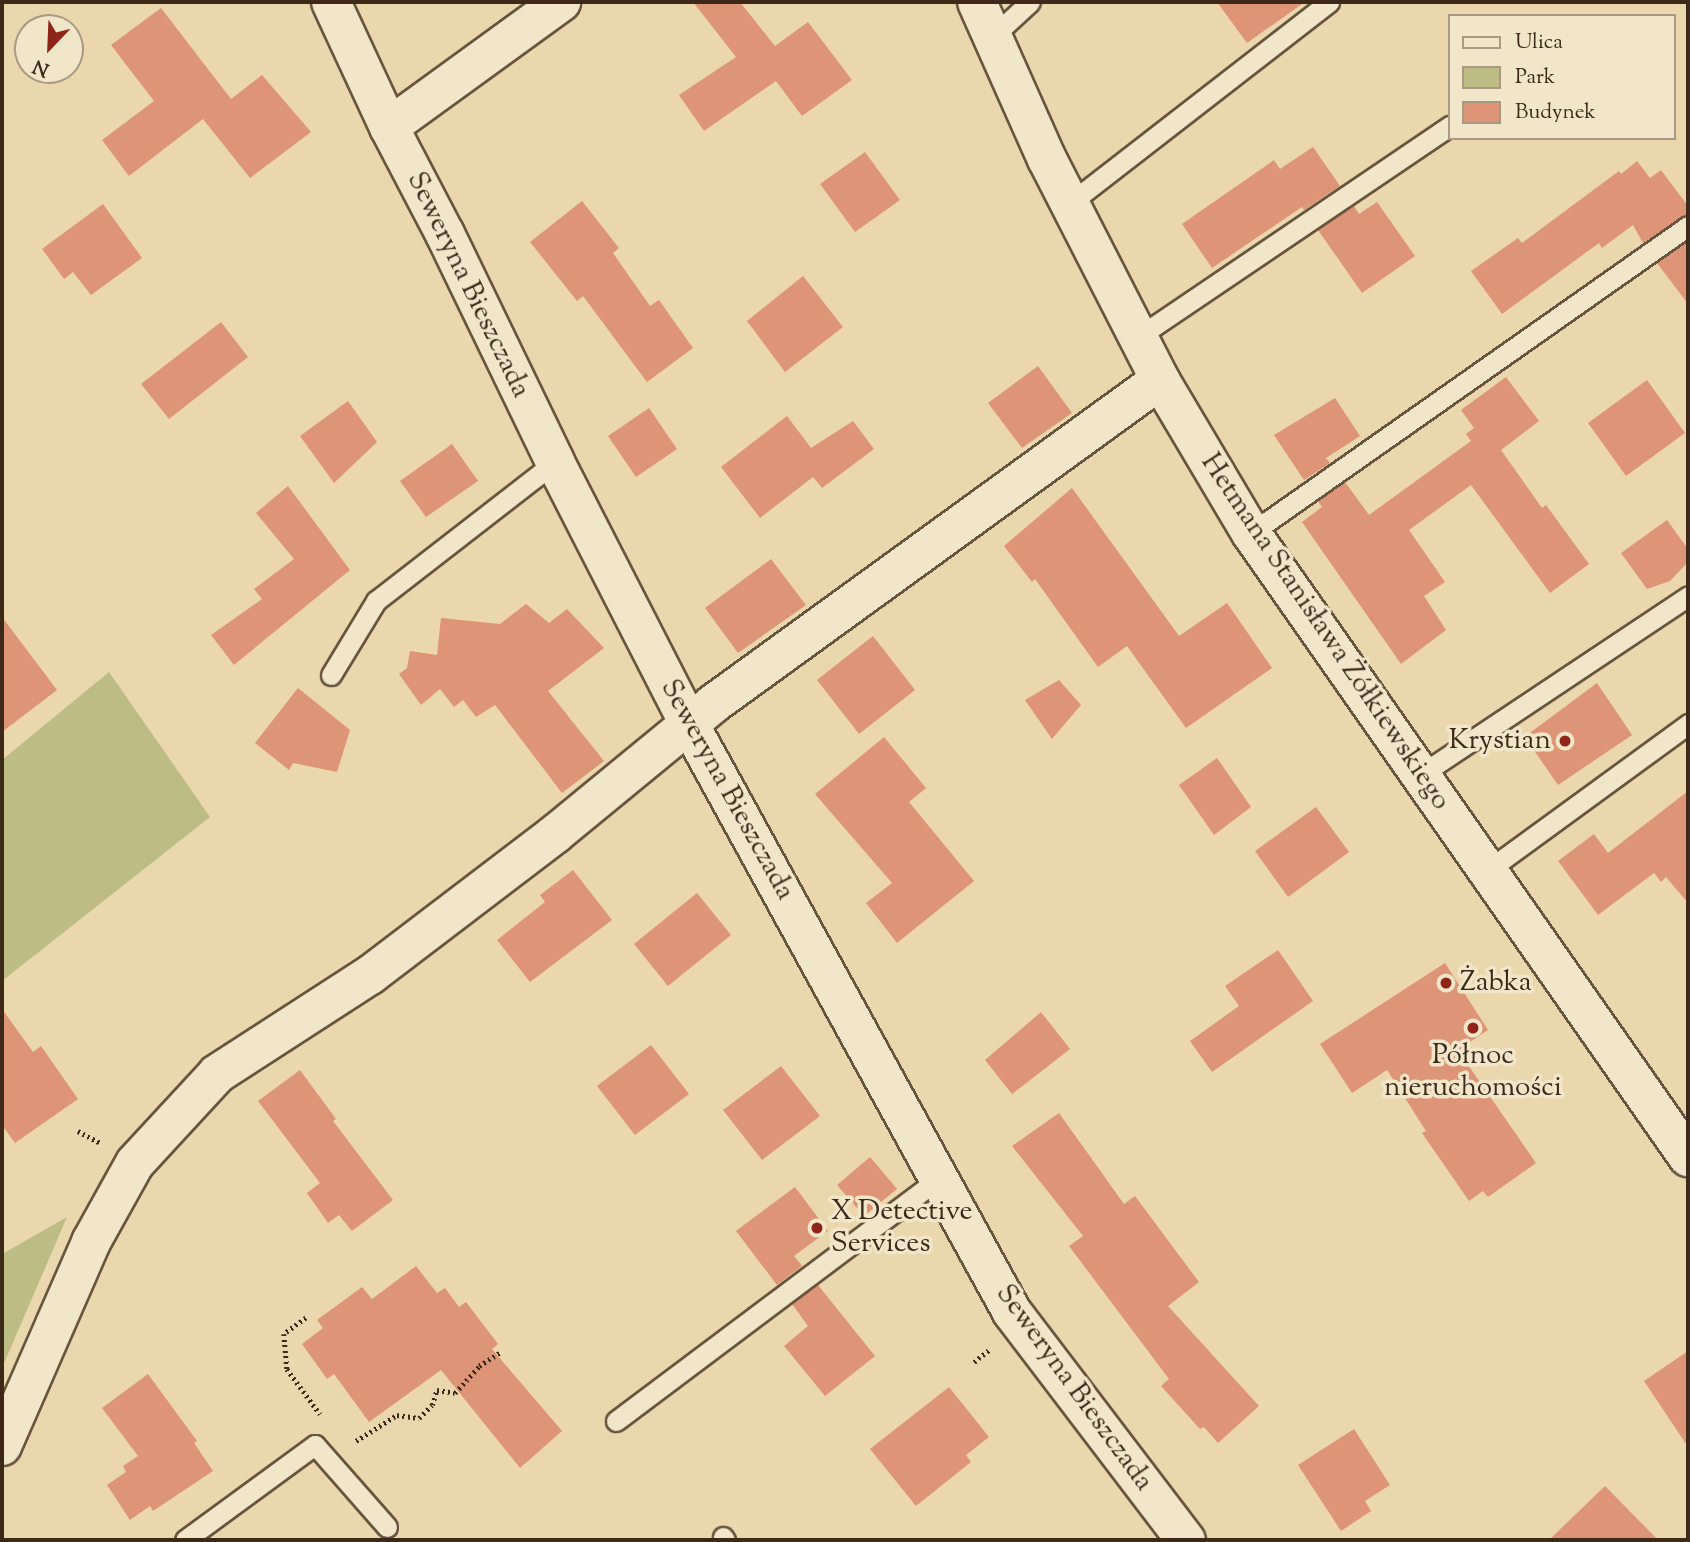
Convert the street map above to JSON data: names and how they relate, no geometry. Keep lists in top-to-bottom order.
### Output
{
  "streets": {
    "street": ["Seweryna Bieszczada", "Hetmana Stanisława Żółkiewskiego"]
  },
  "places": [
    "Krystian",
    "Żabka",
    "Północ nieruchomości",
    "X Detective Services"
  ],
  "legend": ["Ulica", "Park", "Budynek"],
  "north": "bottom left"
}
